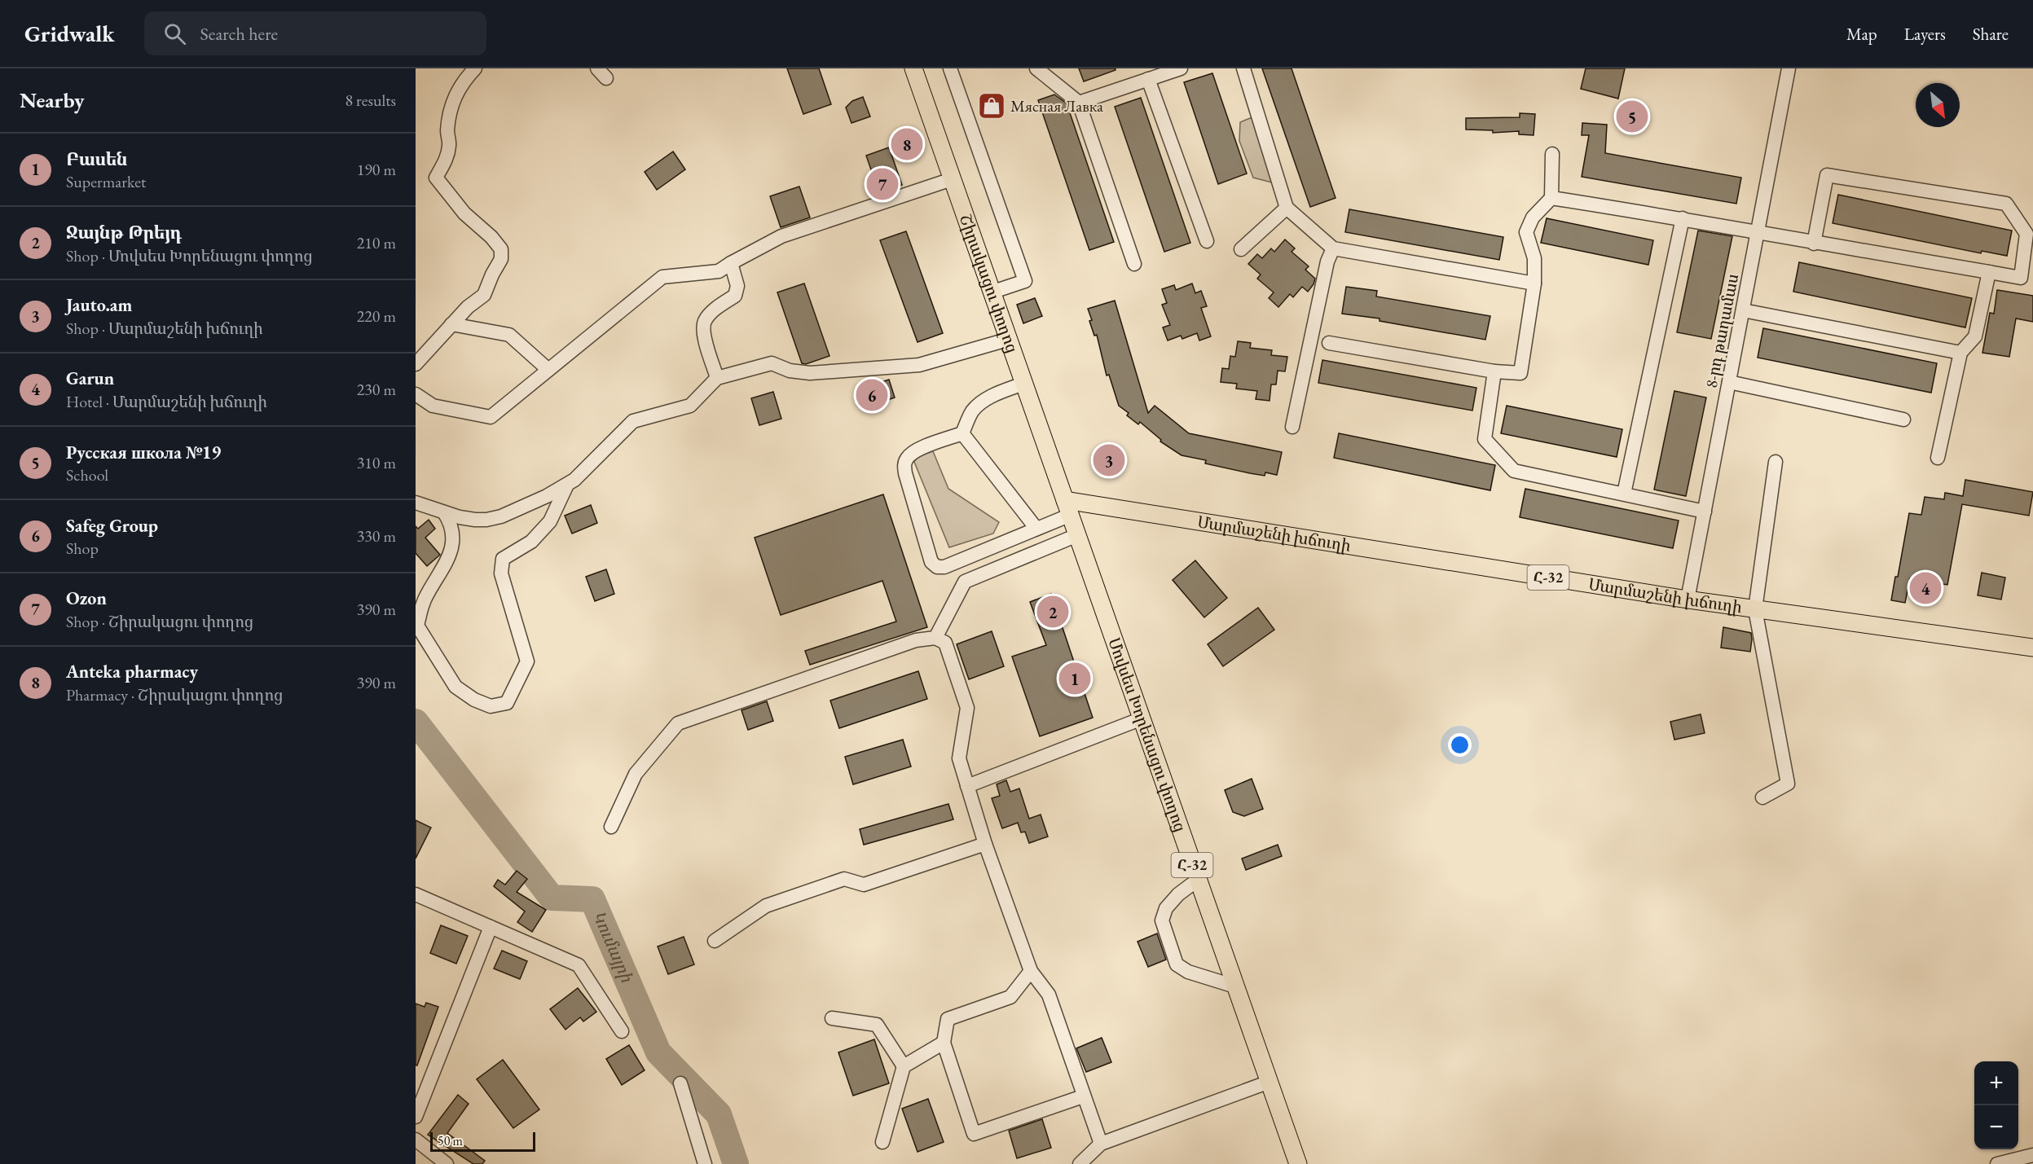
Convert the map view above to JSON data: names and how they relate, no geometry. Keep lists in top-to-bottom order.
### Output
{
  "streets": {
    "main road": [
      "Շիրակացու փողոց",
      "Մարմաշենի խճուղի",
      "Հ-32",
      "Մովսես Խորենացու փողոց"
    ],
    "street": ["8-րդ թաղամաս"]
  },
  "crossings": [
    ["Շիրակացու փողոց", "Մարմաշենի խճուղի"],
    ["Շիրակացու փողոց", "Մովսես Խորենացու փողոց"],
    ["8-րդ թաղամաս", "Մարմաշենի խճուղի"],
    ["Մարմաշենի խճուղի", "Մովսես Խորենացու փողոց"]
  ],
  "water": ["Կումայրի"],
  "places": {
    "shop": ["Мясная Лавка"]
  },
  "scale_bar": "50 m",
  "north": "bottom right",
  "page": {
    "header": "Gridwalk",
    "search": "Search here",
    "nav": ["Map", "Layers", "Share"],
    "heading": ["Nearby", "8 results"],
    "pins": [
      "5",
      "8",
      "7",
      "6",
      "3",
      "4",
      "2",
      "1"
    ],
    "list": [
      {
        "mark": "1",
        "name": "Բասեն",
        "note": "Supermarket",
        "value": "190 m"
      },
      {
        "mark": "2",
        "name": "Ջայնթ Թրեյդ",
        "note": "Shop · Մովսես Խորենացու փողոց",
        "value": "210 m"
      },
      {
        "mark": "3",
        "name": "Jauto.am",
        "note": "Shop · Մարմաշենի խճուղի",
        "value": "220 m"
      },
      {
        "mark": "4",
        "name": "Garun",
        "note": "Hotel · Մարմաշենի խճուղի",
        "value": "230 m"
      },
      {
        "mark": "5",
        "name": "Русская школа №19",
        "note": "School",
        "value": "310 m"
      },
      {
        "mark": "6",
        "name": "Safeg Group",
        "note": "Shop",
        "value": "330 m"
      },
      {
        "mark": "7",
        "name": "Ozon",
        "note": "Shop · Շիրակացու փողոց",
        "value": "390 m"
      },
      {
        "mark": "8",
        "name": "Anteka pharmacy",
        "note": "Pharmacy · Շիրակացու փողոց",
        "value": "390 m"
      }
    ],
    "map_buttons": ["+", "−"],
    "scale": "50 m"
  }
}
